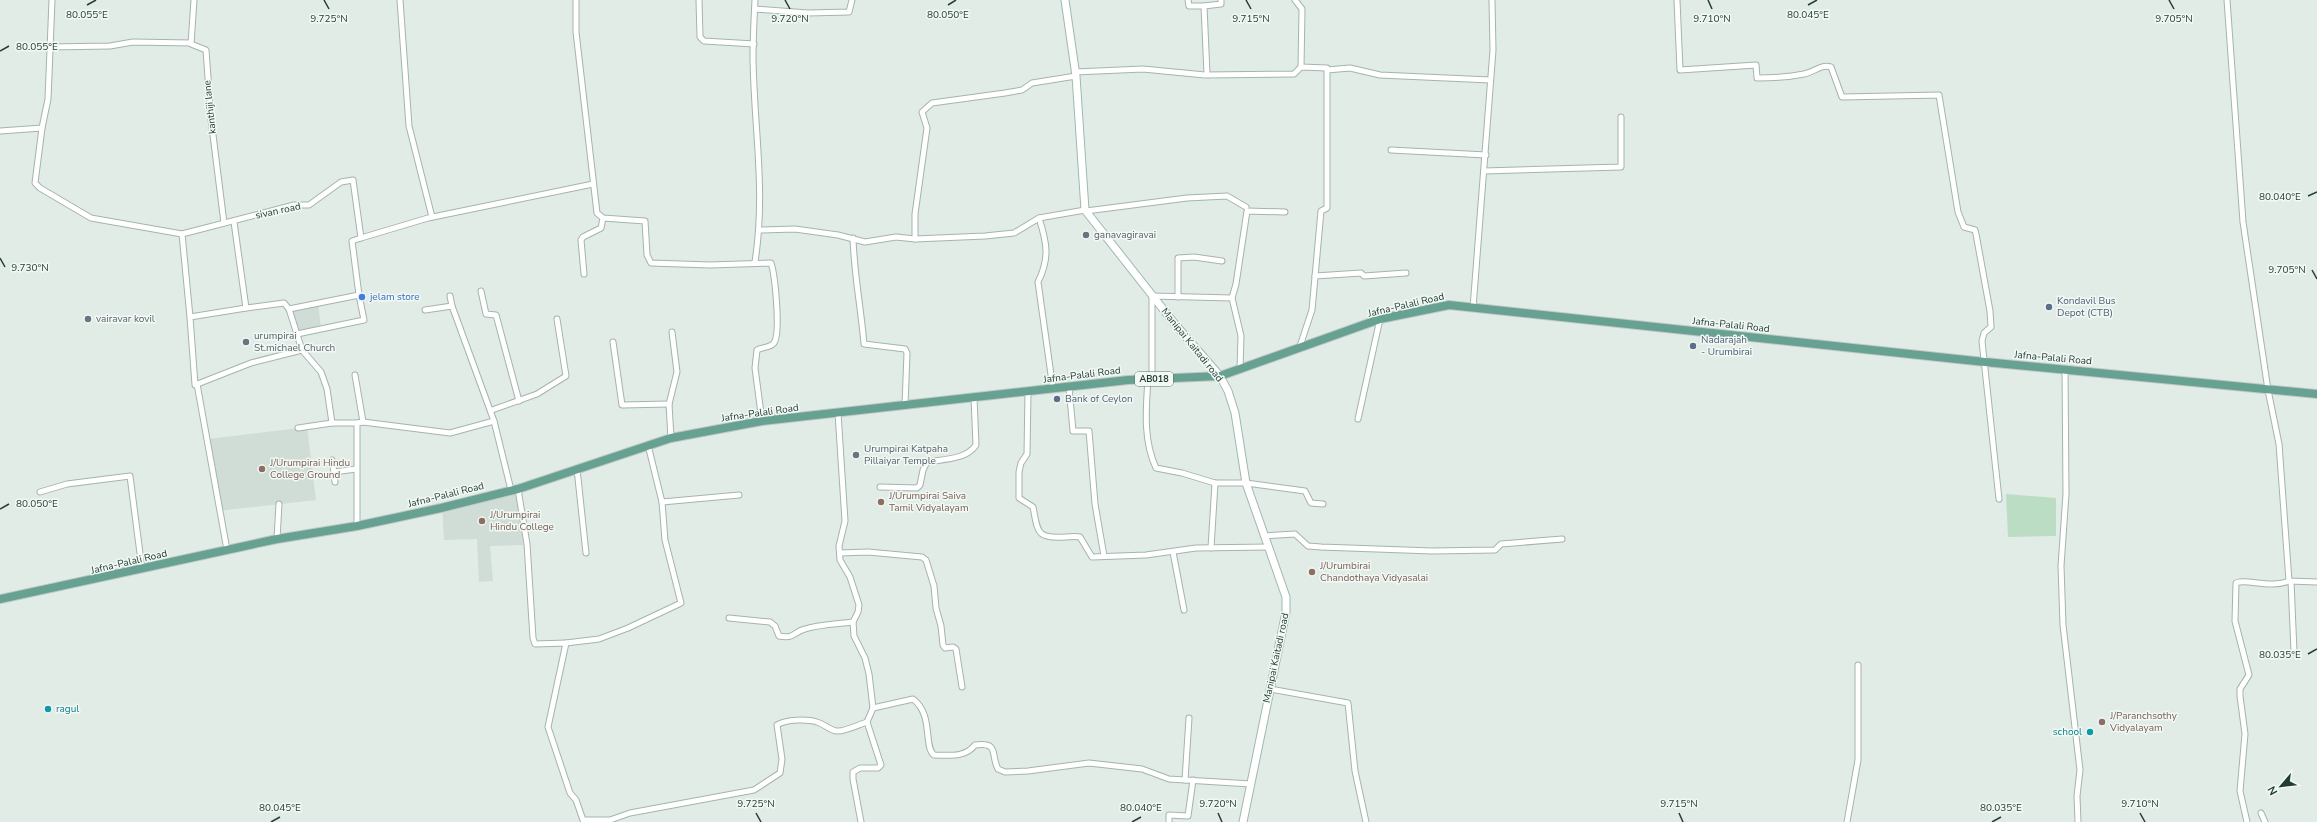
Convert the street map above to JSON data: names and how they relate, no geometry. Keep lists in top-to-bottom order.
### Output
{
  "streets": {
    "main road": ["Jafna-Palali Road", "Manipai Kaitadi road", "AB018"],
    "street": ["kanthiji lane", "sivan road"]
  },
  "crossings": [
    ["kanthiji lane", "sivan road"],
    ["Jafna-Palali Road", "Manipai Kaitadi road"]
  ],
  "places": [
    "ganavagiravai",
    "jelam store",
    "Kondavil Bus Depot (CTB)",
    "vairavar kovil",
    "urumpirai St.michael Church",
    "Nadarajah - Urumbirai",
    "Bank of Ceylon",
    "Urumpirai Katpaha Pillaiyar Temple",
    "J/Urumpirai Hindu College Ground",
    "J/Urumpirai Saiva Tamil Vidyalayam",
    "J/Urumpirai Hindu College",
    "J/Urumbirai Chandothaya Vidyasalai",
    "ragul",
    "J/Paranchsothy Vidyalayam",
    "school"
  ],
  "north": "bottom left",
  "coordinates": [
    "80.045°E",
    "80.055°E",
    "80.050°E",
    "9.725°N",
    "9.720°N",
    "9.715°N",
    "9.710°N",
    "9.705°N",
    "80.040°E",
    "9.730°N",
    "80.035°E"
  ]
}
